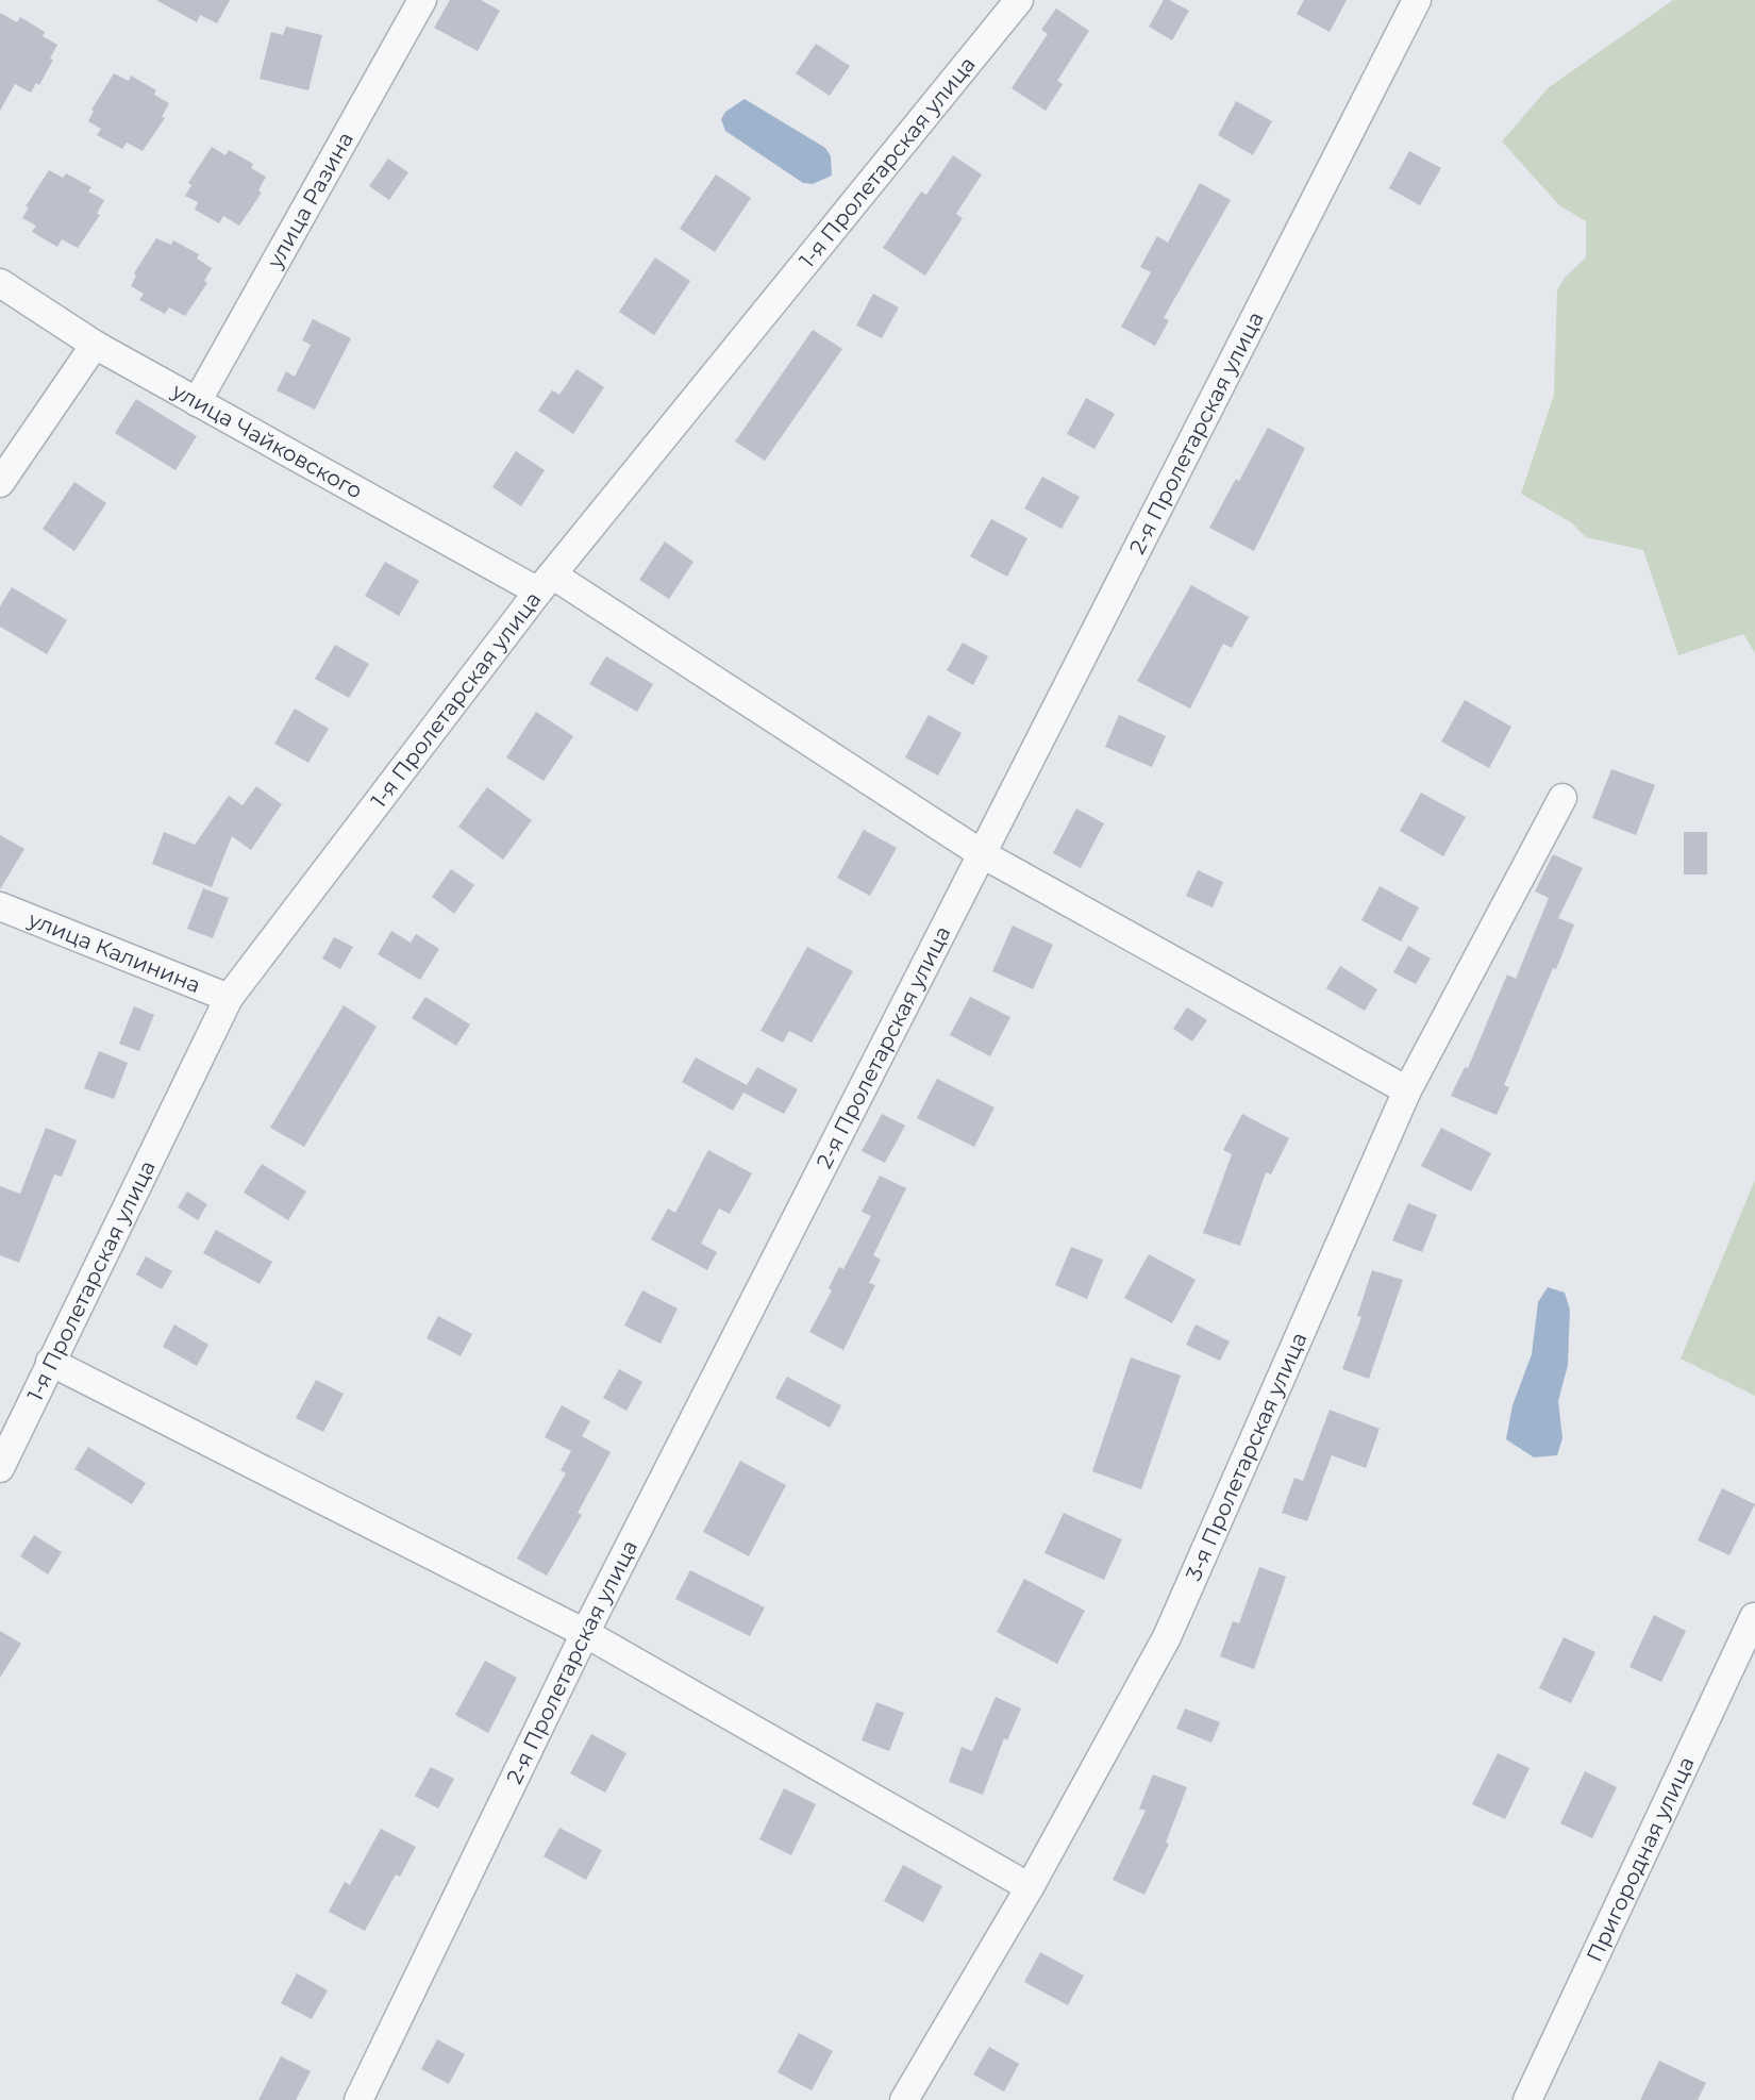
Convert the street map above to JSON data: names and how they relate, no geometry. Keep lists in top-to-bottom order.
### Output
{
  "streets": {
    "street": [
      "1-я Пролетарская улица",
      "улица Разина",
      "2-я Пролетарская улица",
      "улица Чайковского",
      "улица Калинина",
      "3-я Пролетарская улица",
      "Пригородная улица"
    ]
  },
  "crossings": [
    ["1-я Пролетарская улица", "улица Чайковского"],
    ["1-я Пролетарская улица", "улица Калинина"],
    ["улица Разина", "улица Чайковского"],
    ["2-я Пролетарская улица", "улица Чайковского"],
    ["улица Чайковского", "3-я Пролетарская улица"]
  ]
}
